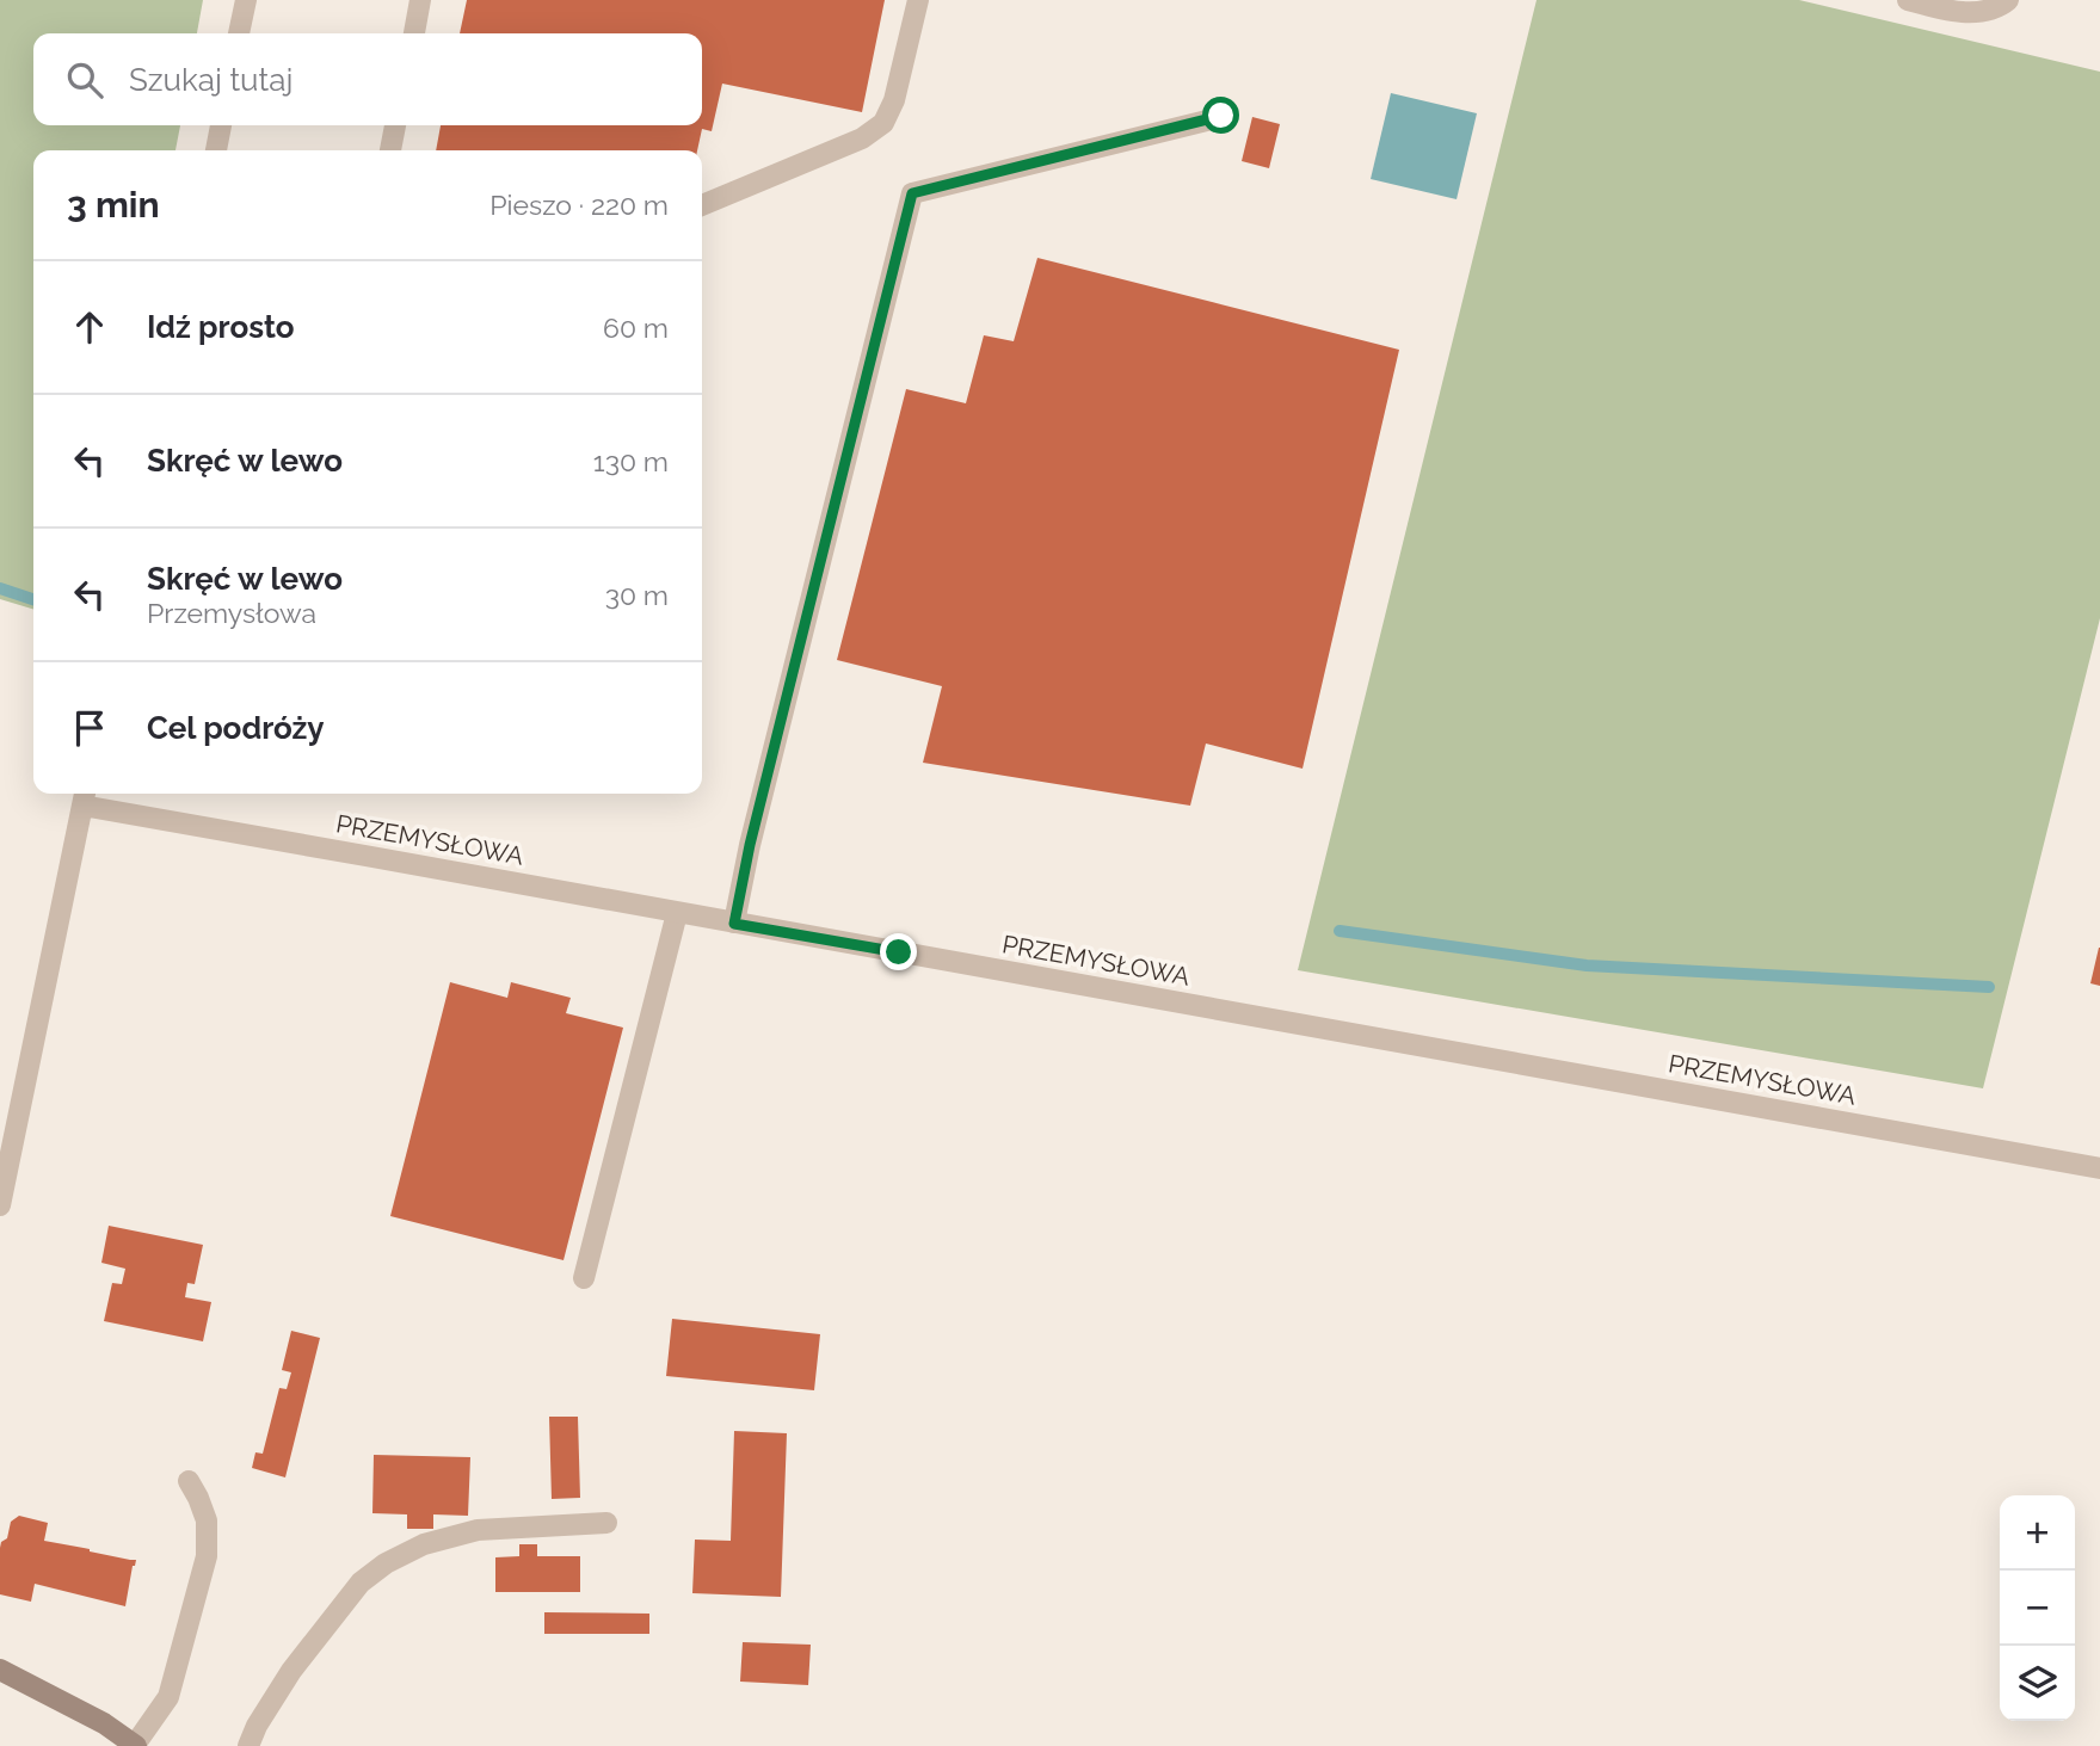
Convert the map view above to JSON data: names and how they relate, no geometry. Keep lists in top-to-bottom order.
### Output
{
  "streets": {
    "street": ["PRZEMYSŁOWA"]
  },
  "page": {
    "search": "Szukaj tutaj",
    "heading": ["3 min", "Pieszo · 220 m"],
    "list": [
      ["Idź prosto", "60 m"],
      ["Skręć w lewo", "130 m"],
      ["Skręć w lewo", "Przemysłowa", "30 m"],
      "Cel podróży"
    ],
    "map_buttons": ["+", "−"]
  }
}
